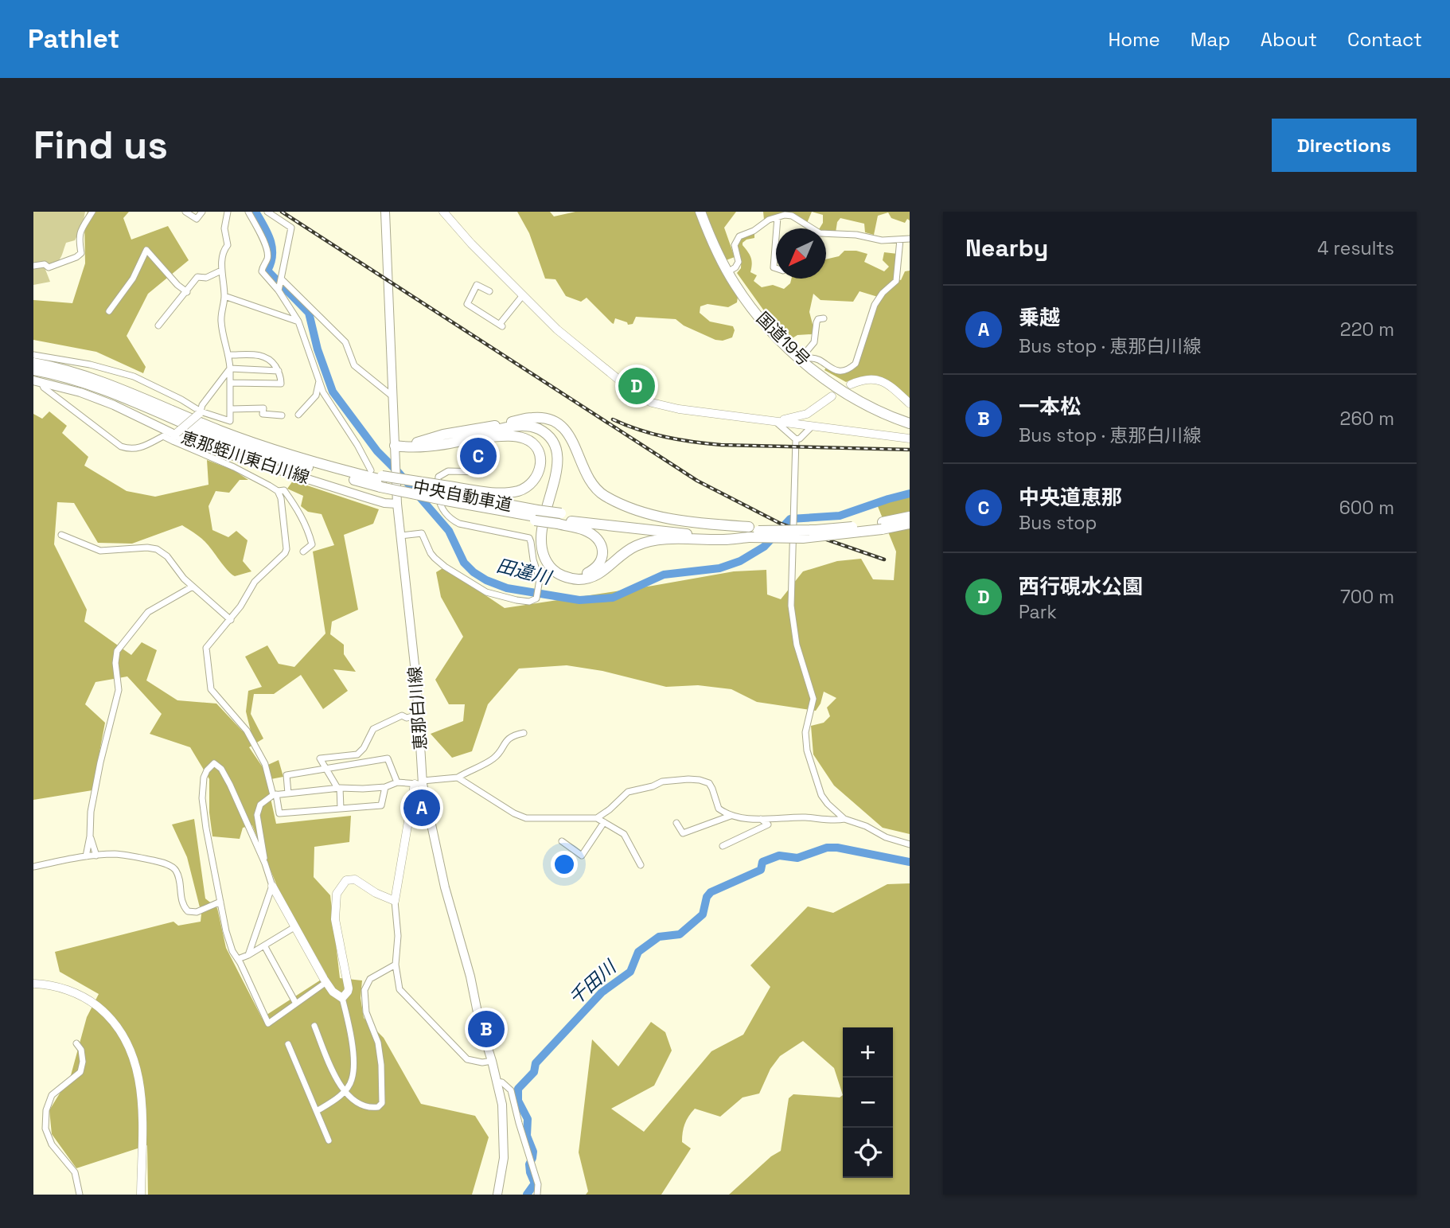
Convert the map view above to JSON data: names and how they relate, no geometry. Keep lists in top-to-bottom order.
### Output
{
  "streets": {
    "highway": ["国道19号", "中央自動車道"],
    "main road": ["恵那蛭川東白川線", "恵那白川線"]
  },
  "crossings": [
    ["恵那蛭川東白川線", "恵那白川線"]
  ],
  "water": ["田違川", "千田川"],
  "north": "bottom left",
  "page": {
    "header": "Pathlet",
    "nav": [
      "Home",
      "Map",
      "About",
      "Contact"
    ],
    "buttons": "Directions",
    "title": "Find us",
    "heading": ["Nearby", "4 results"],
    "list": [
      {
        "mark": "A",
        "name": "乗越",
        "note": "Bus stop · 恵那白川線",
        "value": "220 m"
      },
      {
        "mark": "B",
        "name": "一本松",
        "note": "Bus stop · 恵那白川線",
        "value": "260 m"
      },
      {
        "mark": "C",
        "name": "中央道恵那",
        "note": "Bus stop",
        "value": "600 m"
      },
      {
        "mark": "D",
        "name": "西行硯水公園",
        "note": "Park",
        "value": "700 m"
      }
    ],
    "pins": [
      "D",
      "C",
      "A",
      "B"
    ],
    "map_buttons": ["+", "−"]
  }
}
